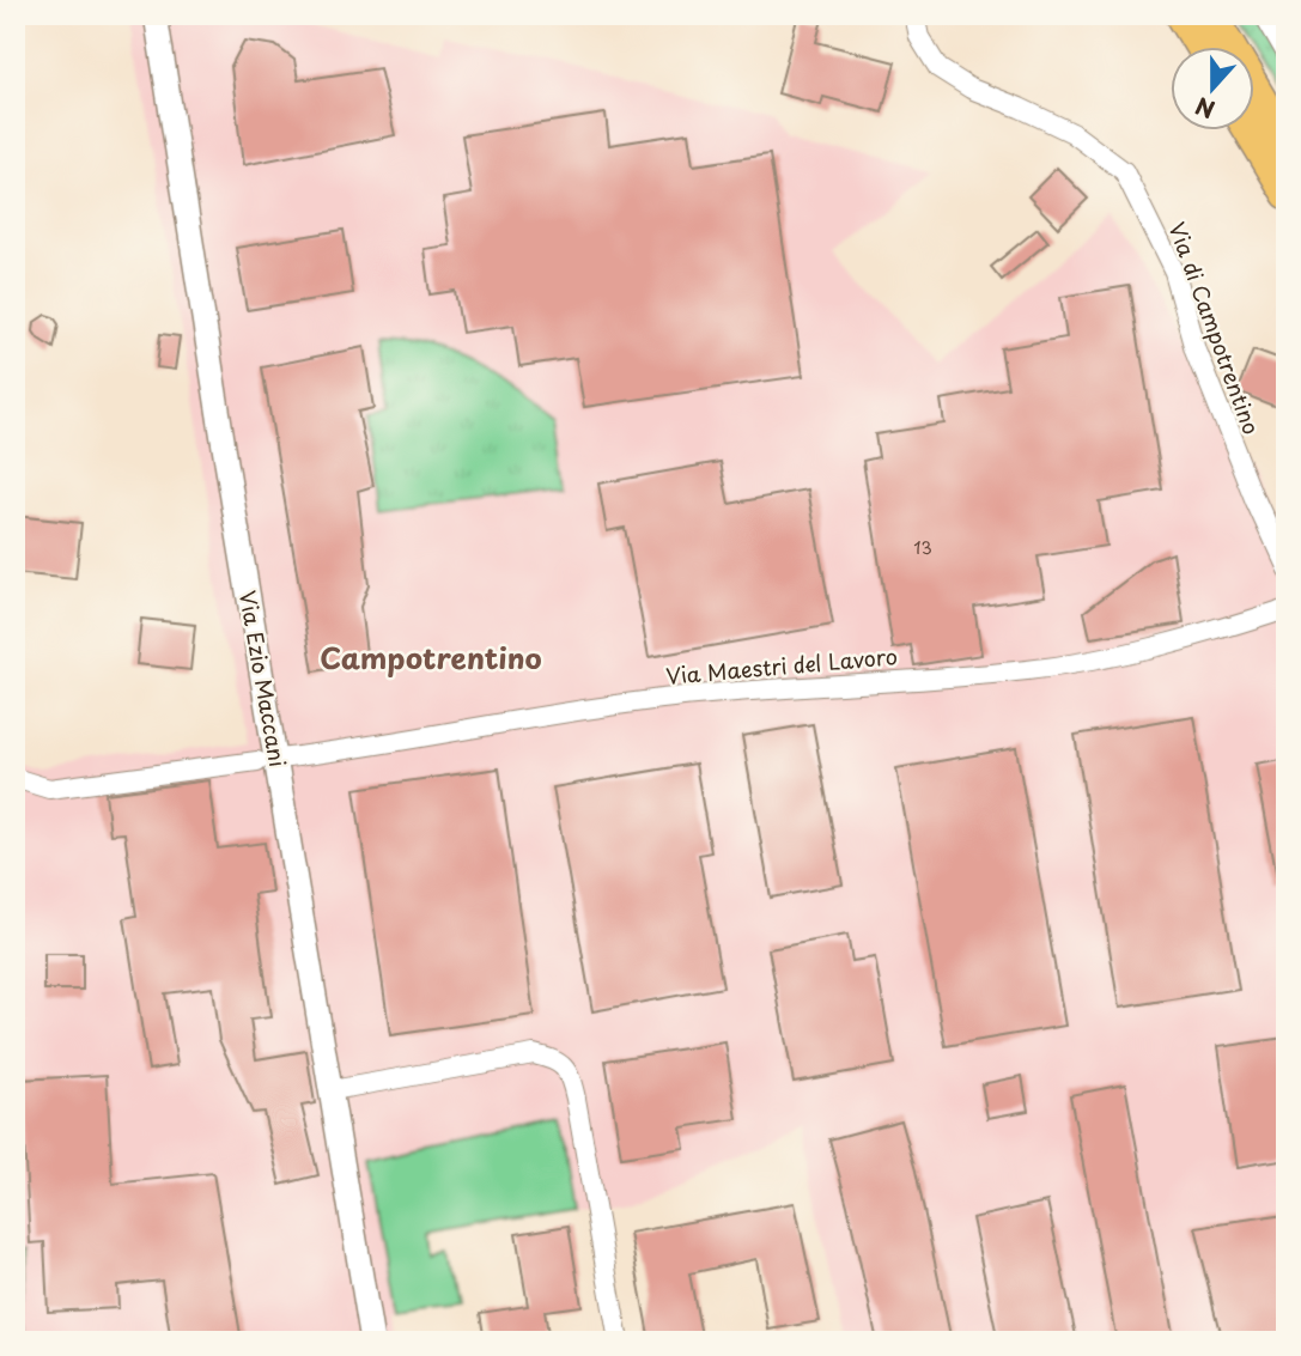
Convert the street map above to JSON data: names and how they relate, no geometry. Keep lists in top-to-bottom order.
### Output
{
  "streets": {
    "street": ["Via di Campotrentino", "Via Maestri del Lavoro", "Via Ezio Maccani"]
  },
  "crossings": [
    ["Via Maestri del Lavoro", "Via Ezio Maccani"]
  ],
  "districts": ["Campotrentino"],
  "house_numbers": ["13"],
  "north": "bottom"
}
